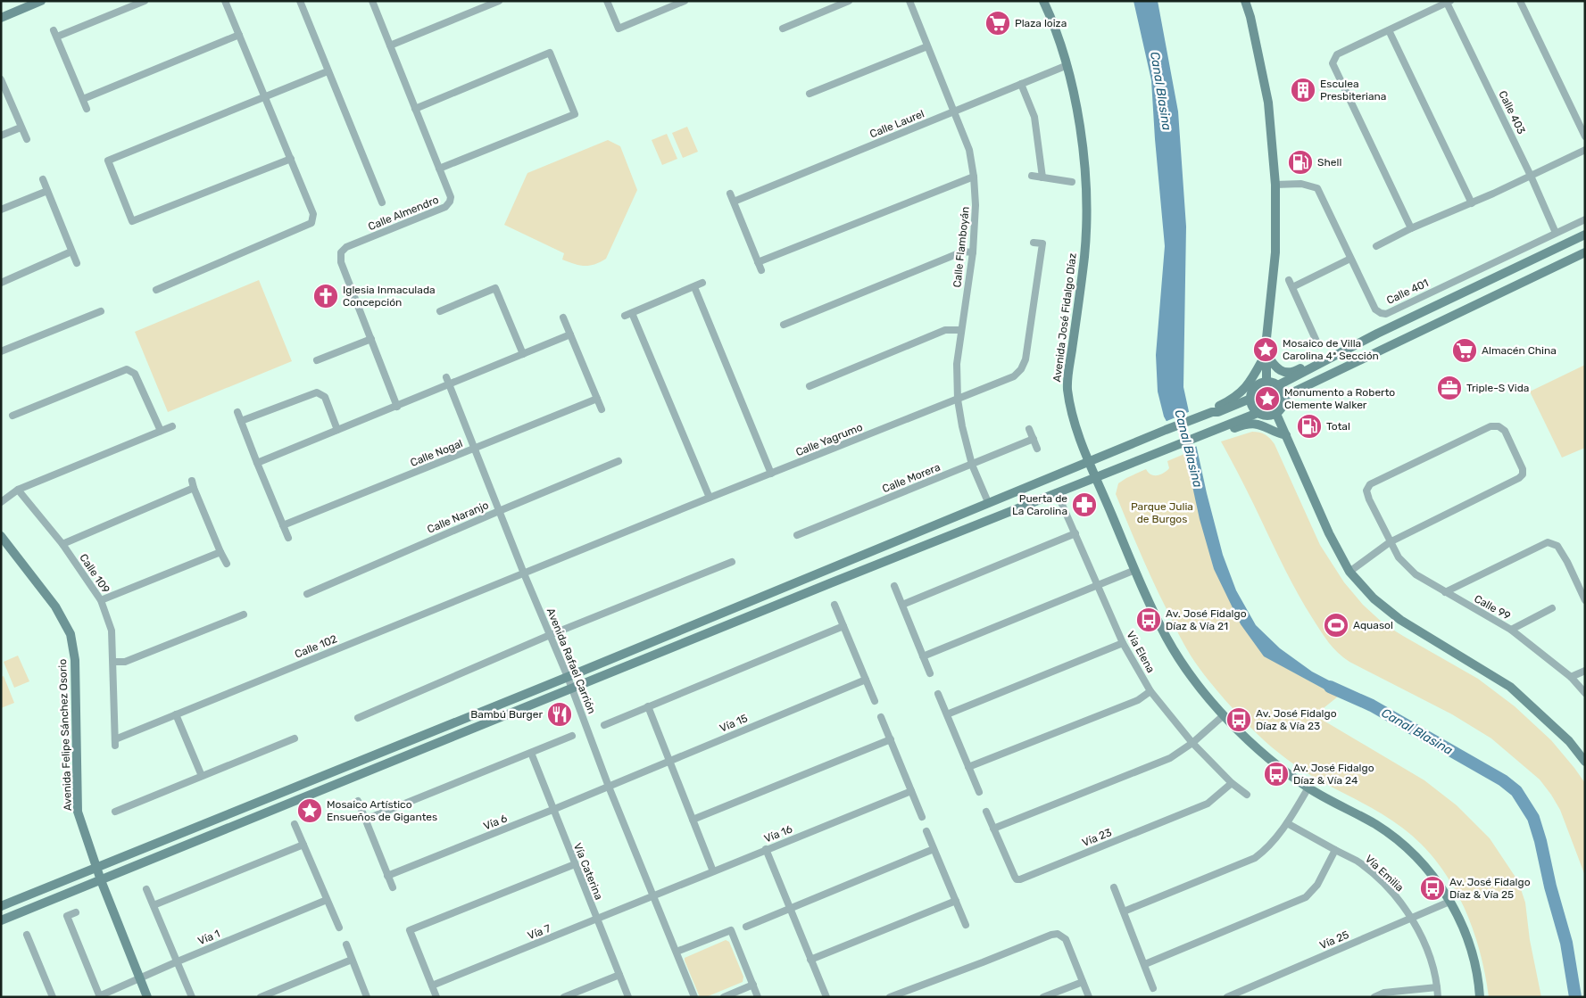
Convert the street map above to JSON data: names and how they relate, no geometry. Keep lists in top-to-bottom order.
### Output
{
  "streets": {
    "main road": ["Avenida José Fidalgo Díaz", "Avenida Felipe Sánchez Osorio"],
    "street": [
      "Calle 403",
      "Calle Laurel",
      "Calle Almendro",
      "Calle Flamboyán",
      "Calle 401",
      "Calle Yagrumo",
      "Calle Nogal",
      "Calle Morera",
      "Calle Naranjo",
      "Calle 109",
      "Calle 99",
      "Calle 102",
      "Vía Elena",
      "Avenida Rafael Carrión",
      "Vía 15",
      "Vía 6",
      "Vía 16",
      "Vía 23",
      "Vía Caterina",
      "Vía Emilia",
      "Vía 7",
      "Vía 1",
      "Vía 25"
    ]
  },
  "crossings": [
    ["Calle 403", "Calle 401"],
    ["Calle Laurel", "Calle Flamboyán"],
    ["Calle Laurel", "Avenida José Fidalgo Díaz"],
    ["Calle Flamboyán", "Calle Yagrumo"],
    ["Calle Flamboyán", "Calle Morera"],
    ["Avenida José Fidalgo Díaz", "Vía 25"],
    ["Calle Yagrumo", "Calle 102"],
    ["Calle Yagrumo", "Avenida Rafael Carrión"],
    ["Calle Nogal", "Avenida Rafael Carrión"],
    ["Calle Naranjo", "Avenida Rafael Carrión"],
    ["Calle 109", "Calle 102"],
    ["Calle 102", "Avenida Rafael Carrión"],
    ["Vía Elena", "Vía 23"],
    ["Avenida Rafael Carrión", "Vía 15"],
    ["Avenida Rafael Carrión", "Vía 6"],
    ["Avenida Rafael Carrión", "Vía 16"],
    ["Avenida Rafael Carrión", "Vía 7"],
    ["Vía 15", "Vía 6"],
    ["Avenida Felipe Sánchez Osorio", "Vía 1"],
    ["Vía 6", "Vía Caterina"],
    ["Vía 16", "Vía 7"],
    ["Vía Caterina", "Vía 7"],
    ["Vía Emilia", "Vía 25"]
  ],
  "water": ["Canal Blasina"],
  "parks": ["Parque Julia de Burgos"],
  "places": {
    "supermarket": ["Plaza loiza", "Almacén China"],
    "building": ["Esculea Presbiteriana"],
    "fuel station": ["Shell", "Total"],
    "church": ["Iglesia Inmaculada Concepción"],
    "place": ["Mosaico de Villa Carolina 4ª Sección", "Monumento a Roberto Clemente Walker", "Mosaico Artístico Ensueños de Gigantes"],
    "office": ["Triple-S Vida"],
    "pharmacy": ["Puerta de La Carolina"],
    "bus stop": [
      "Av. José Fidalgo Díaz & Vía 21",
      "Av. José Fidalgo Díaz & Vía 23",
      "Av. José Fidalgo Díaz & Vía 24",
      "Av. José Fidalgo Díaz & Vía 25"
    ],
    "sports": ["Aquasol"],
    "restaurant": ["Bambú Burger"]
  }
}
